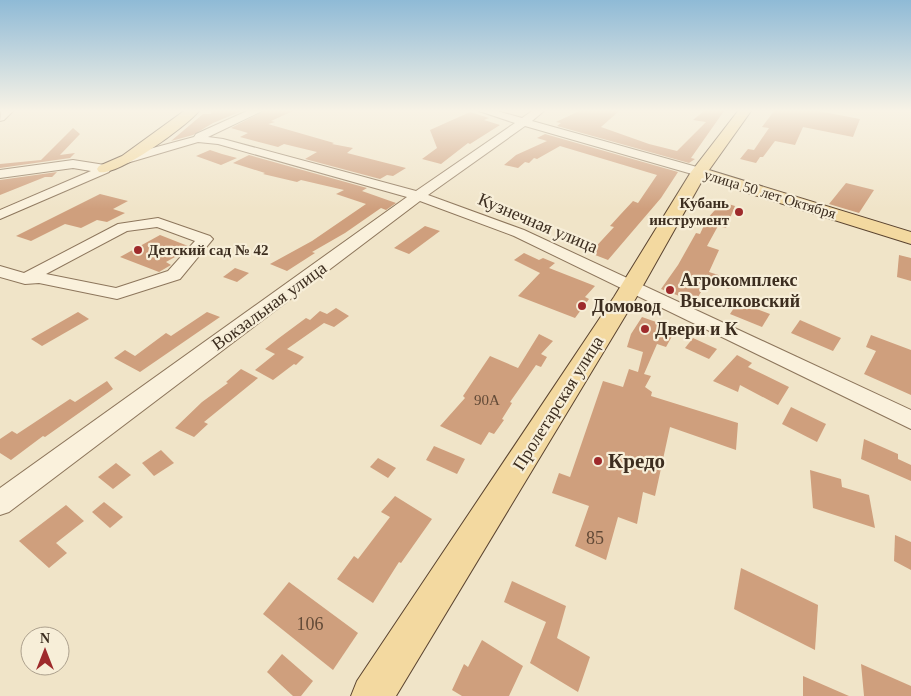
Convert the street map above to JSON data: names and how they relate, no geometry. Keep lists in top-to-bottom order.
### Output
{
  "streets": {
    "main road": ["улица 50 лет Октября", "Пролетарская улица"],
    "street": ["Кузнечная улица", "Вокзальная улица"]
  },
  "crossings": [
    ["улица 50 лет Октября", "Пролетарская улица"],
    ["Кузнечная улица", "Вокзальная улица"],
    ["Кузнечная улица", "Пролетарская улица"]
  ],
  "places": [
    "Кубань инструмент",
    "Детский сад № 42",
    "Агрокомплекс Выселковский",
    "Домовод",
    "Двери и К",
    "Кредо"
  ],
  "house_numbers": ["90А", "85", "106"],
  "north": "top"
}
